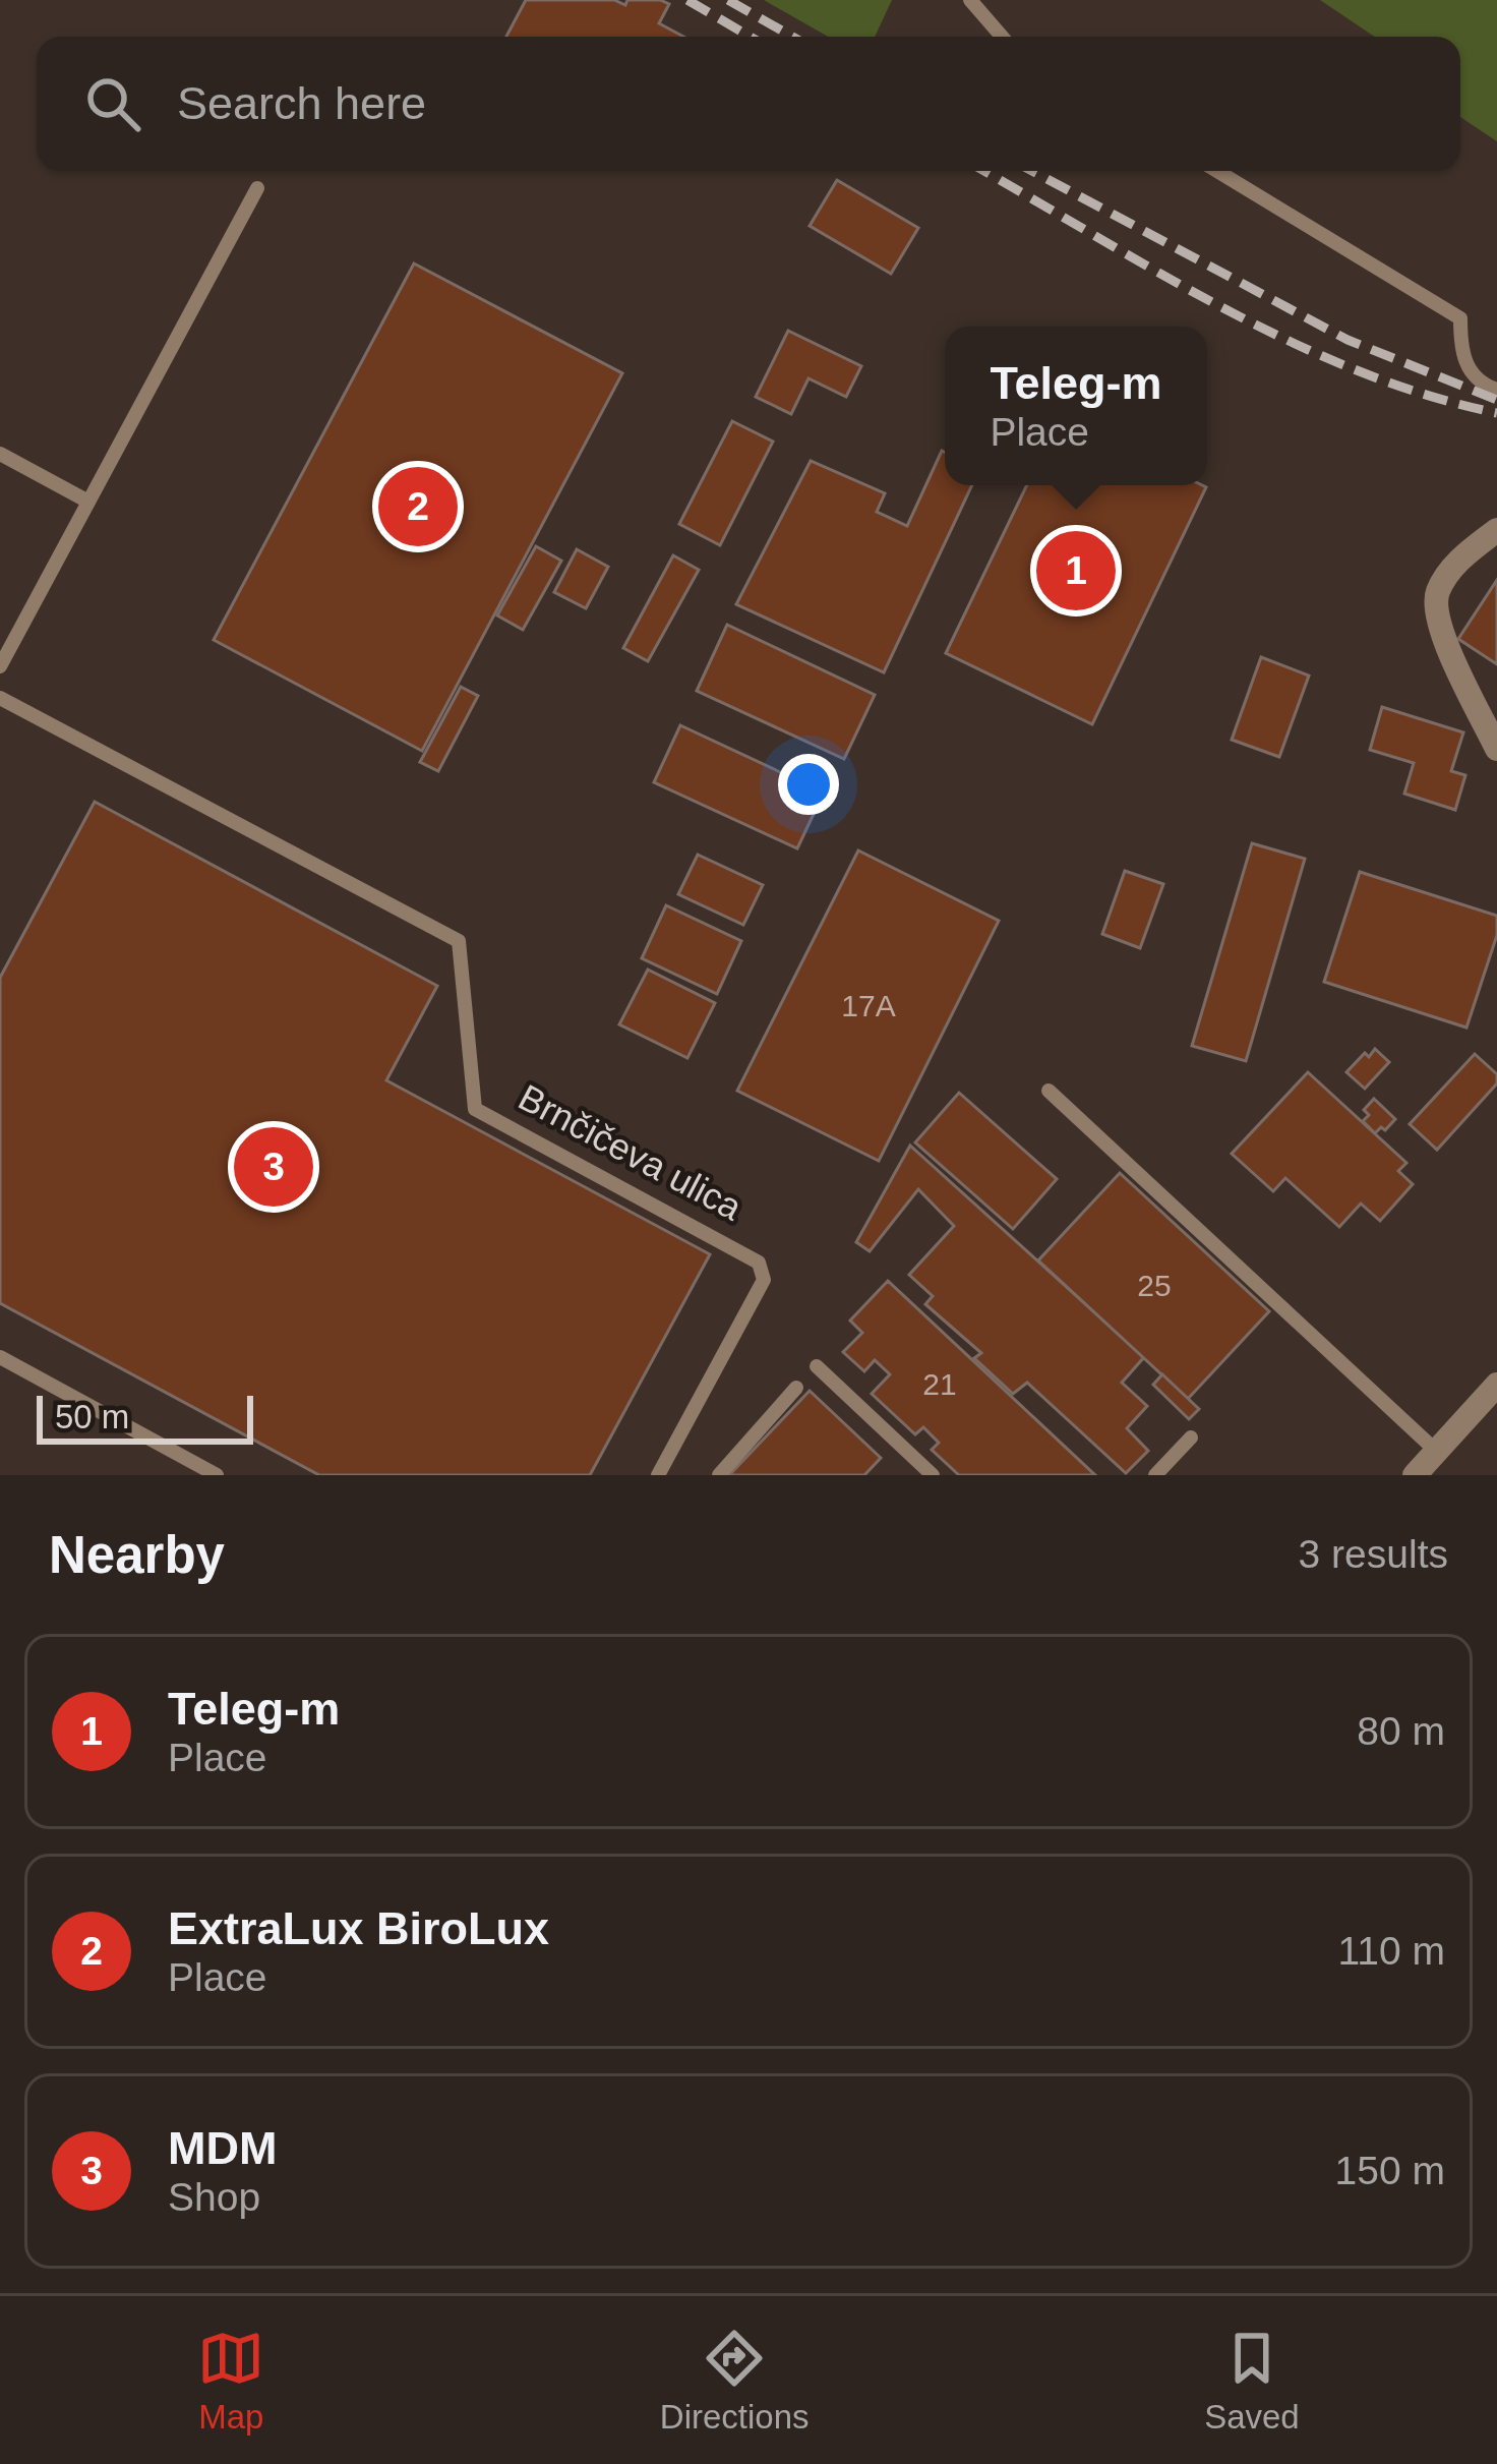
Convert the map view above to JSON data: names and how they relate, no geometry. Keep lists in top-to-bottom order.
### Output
{
  "streets": {
    "lane": ["Brnčičeva ulica"]
  },
  "house_numbers": ["17A", "25", "21"],
  "scale_bar": "50 m",
  "page": {
    "search": "Search here",
    "popup": ["Teleg-m", "Place"],
    "pins": ["2", "1", "3"],
    "scale": "50 m",
    "heading": ["Nearby", "3 results"],
    "list": [
      {
        "mark": "1",
        "name": "Teleg-m",
        "note": "Place",
        "value": "80 m"
      },
      {
        "mark": "2",
        "name": "ExtraLux BiroLux",
        "note": "Place",
        "value": "110 m"
      },
      {
        "mark": "3",
        "name": "MDM",
        "note": "Shop",
        "value": "150 m"
      }
    ],
    "nav": ["Map", "Directions", "Saved"]
  }
}
